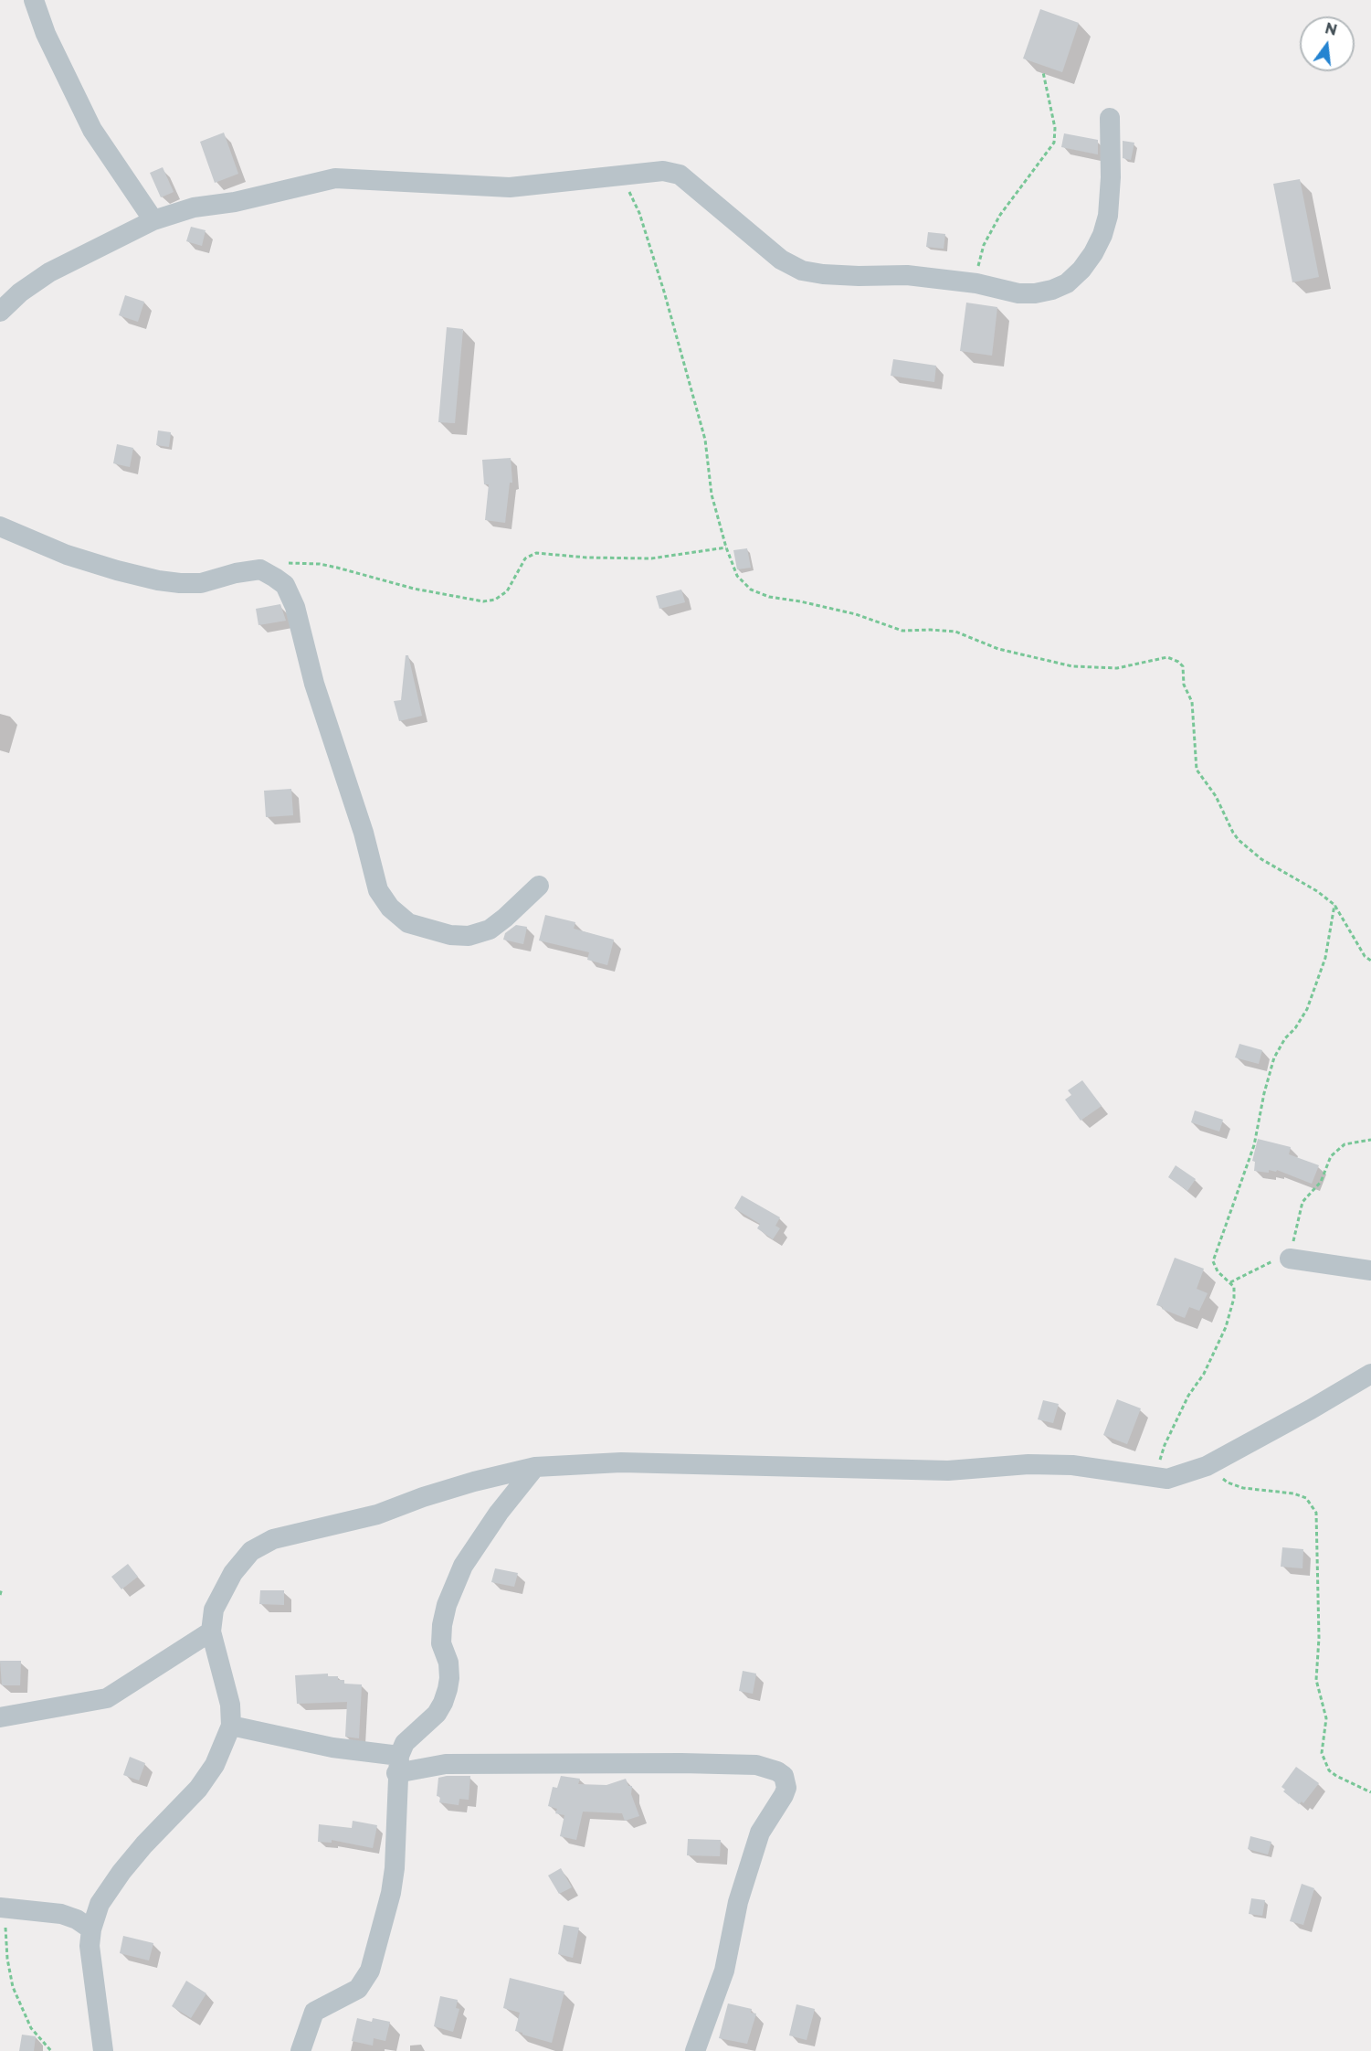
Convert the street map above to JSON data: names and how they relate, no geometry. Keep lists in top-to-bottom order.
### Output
{
  "north": "top"
}
